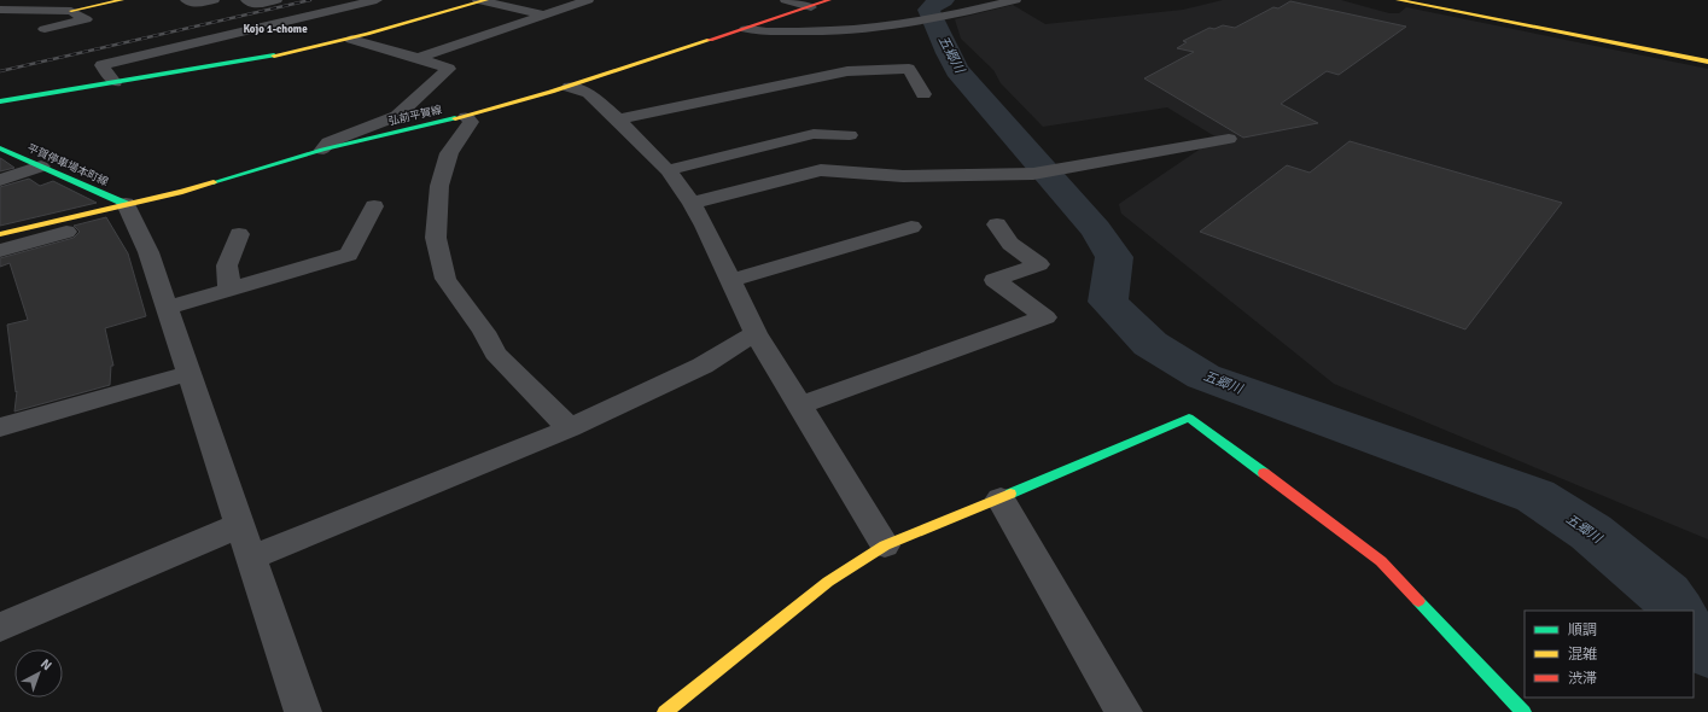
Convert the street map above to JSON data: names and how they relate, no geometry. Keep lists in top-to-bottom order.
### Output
{
  "streets": {
    "street": ["弘前平賀線", "平賀停車場本町線"]
  },
  "crossings": [
    ["弘前平賀線", "平賀停車場本町線"]
  ],
  "districts": ["Kojo 1-chome"],
  "water": ["五郷川"],
  "legend": ["順調", "混雑", "渋滞"],
  "north": "top right"
}
